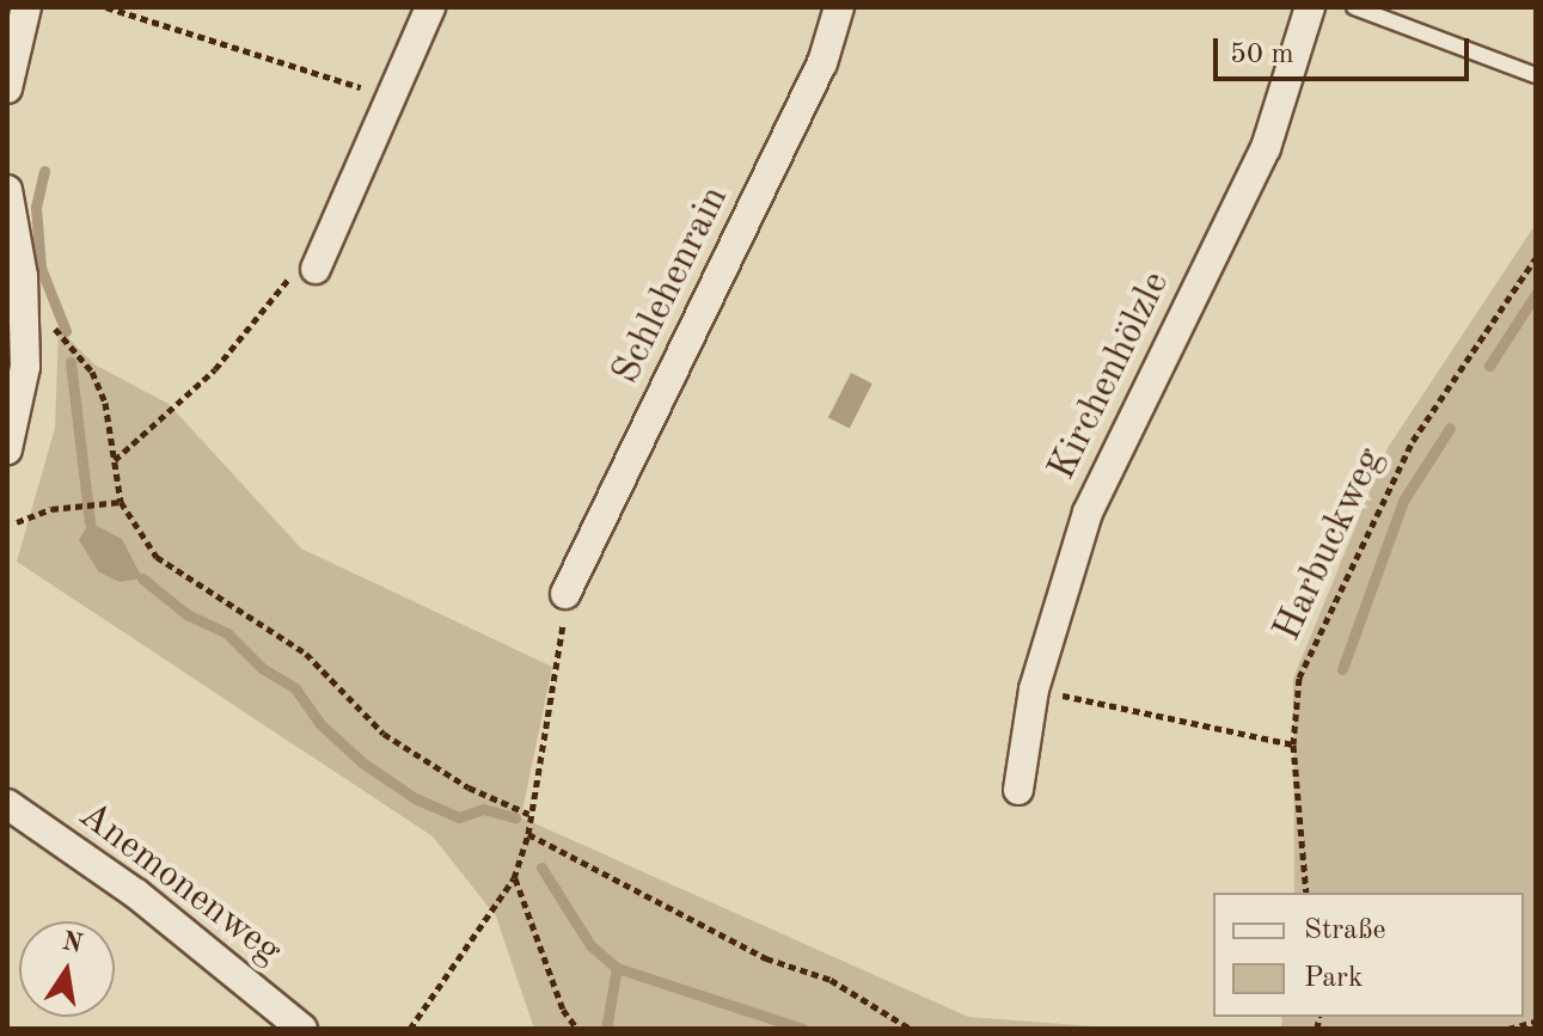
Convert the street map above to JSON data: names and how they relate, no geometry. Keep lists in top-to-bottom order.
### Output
{
  "streets": {
    "street": ["Schlehenrain", "Kirchenhölzle", "Anemonenweg"],
    "path": ["Harbuckweg"]
  },
  "legend": ["Straße", "Park"],
  "scale_bar": "50 m",
  "north": "top"
}
